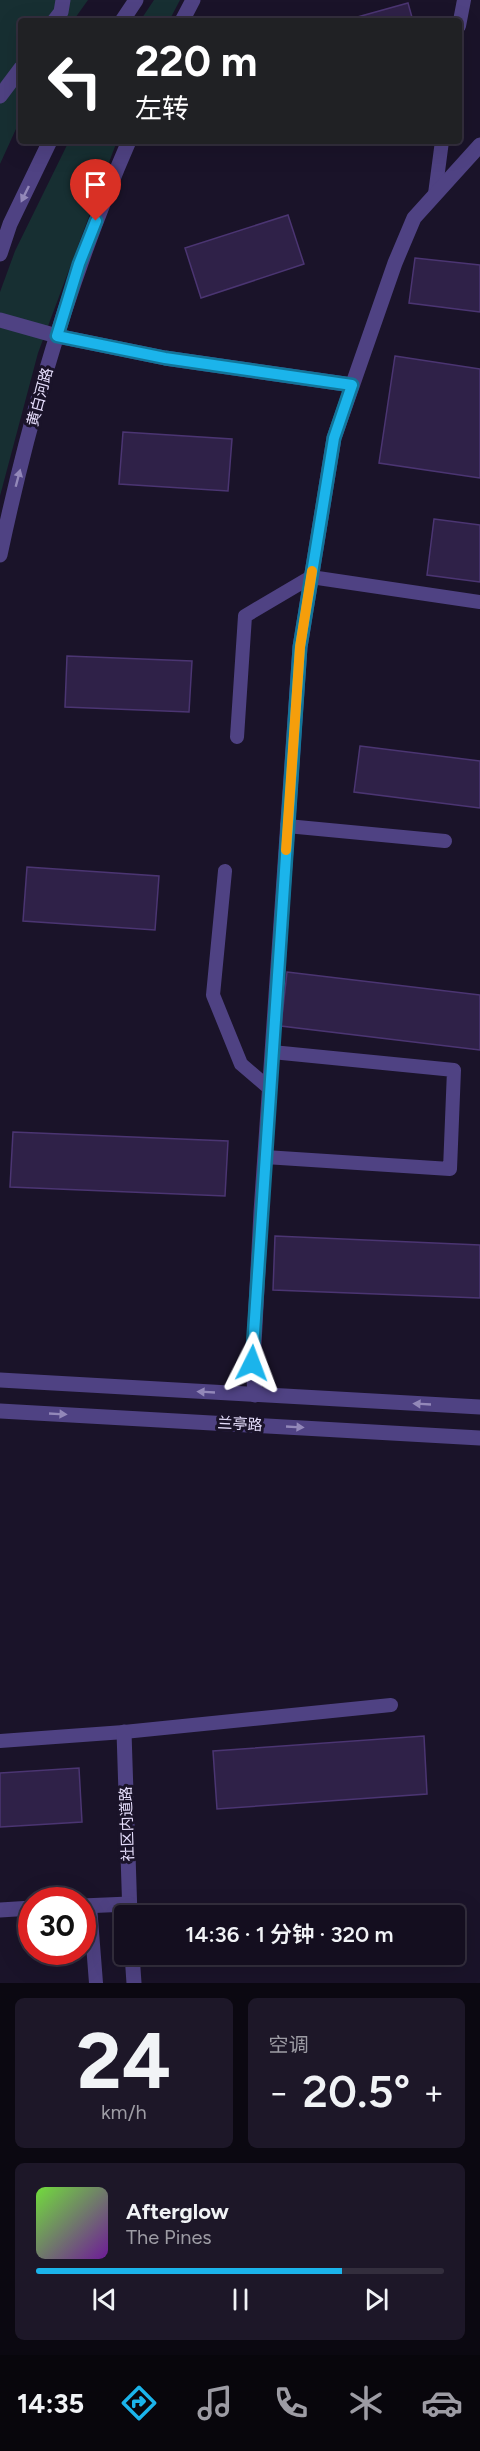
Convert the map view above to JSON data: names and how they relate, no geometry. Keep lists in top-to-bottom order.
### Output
{
  "streets": {
    "street": ["黄白河路", "兰亭路", "社区内道路"]
  },
  "one_way": ["黄白河路"],
  "page": {
    "turn": ["220 m", "左转"],
    "limit": "30",
    "trip": "14:36 · 1 分钟 · 320 m",
    "tile": [
      ["24", "km/h"],
      "空调"
    ],
    "heat": ["−", "20.5°", "+"],
    "song": ["Afterglow", "The Pines"],
    "tabs": "14:35"
  }
}
